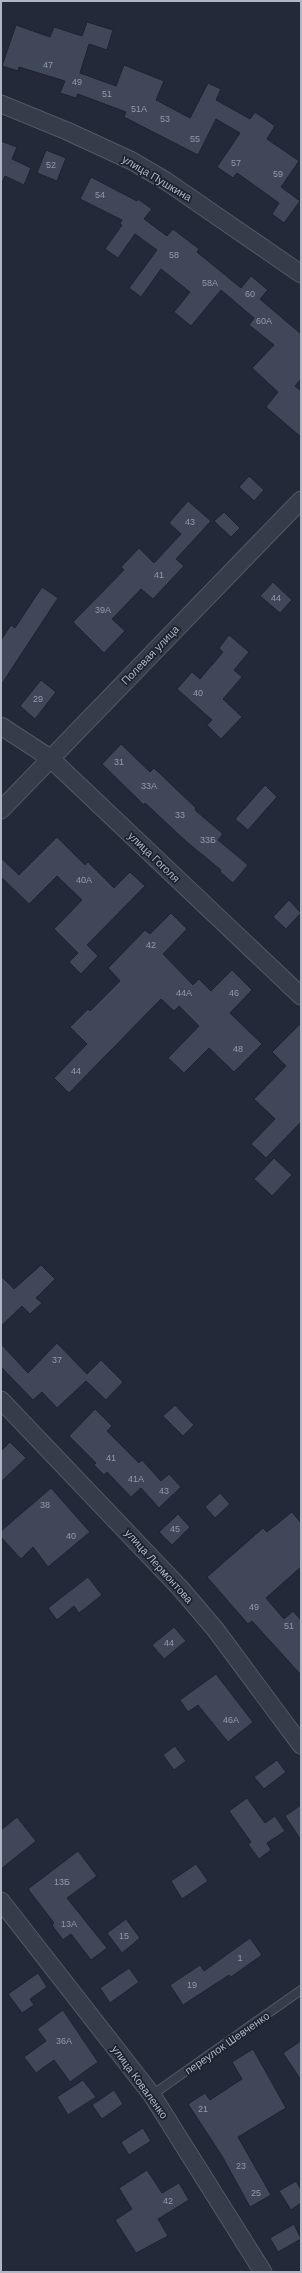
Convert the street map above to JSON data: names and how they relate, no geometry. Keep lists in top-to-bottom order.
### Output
{
  "streets": {
    "street": [
      "улица Пушкина",
      "Полевая улица",
      "улица Гоголя",
      "улица Лермонтова",
      "улица Коваленко"
    ],
    "lane": ["переулок Шевченко"]
  },
  "crossings": [
    ["Полевая улица", "улица Гоголя"],
    ["переулок Шевченко", "улица Коваленко"]
  ],
  "house_numbers": [
    "47",
    "49",
    "51",
    "51А",
    "53",
    "55",
    "57",
    "52",
    "59",
    "54",
    "58",
    "58А",
    "60",
    "60А",
    "43",
    "41",
    "44",
    "39А",
    "40",
    "29",
    "31",
    "33А",
    "33",
    "33Б",
    "40А",
    "42",
    "44А",
    "46",
    "48",
    "44",
    "37",
    "41",
    "41А",
    "43",
    "38",
    "45",
    "40",
    "49",
    "51",
    "44",
    "46А",
    "13Б",
    "13А",
    "15",
    "1",
    "19",
    "36А",
    "21",
    "23",
    "25",
    "42"
  ]
}
